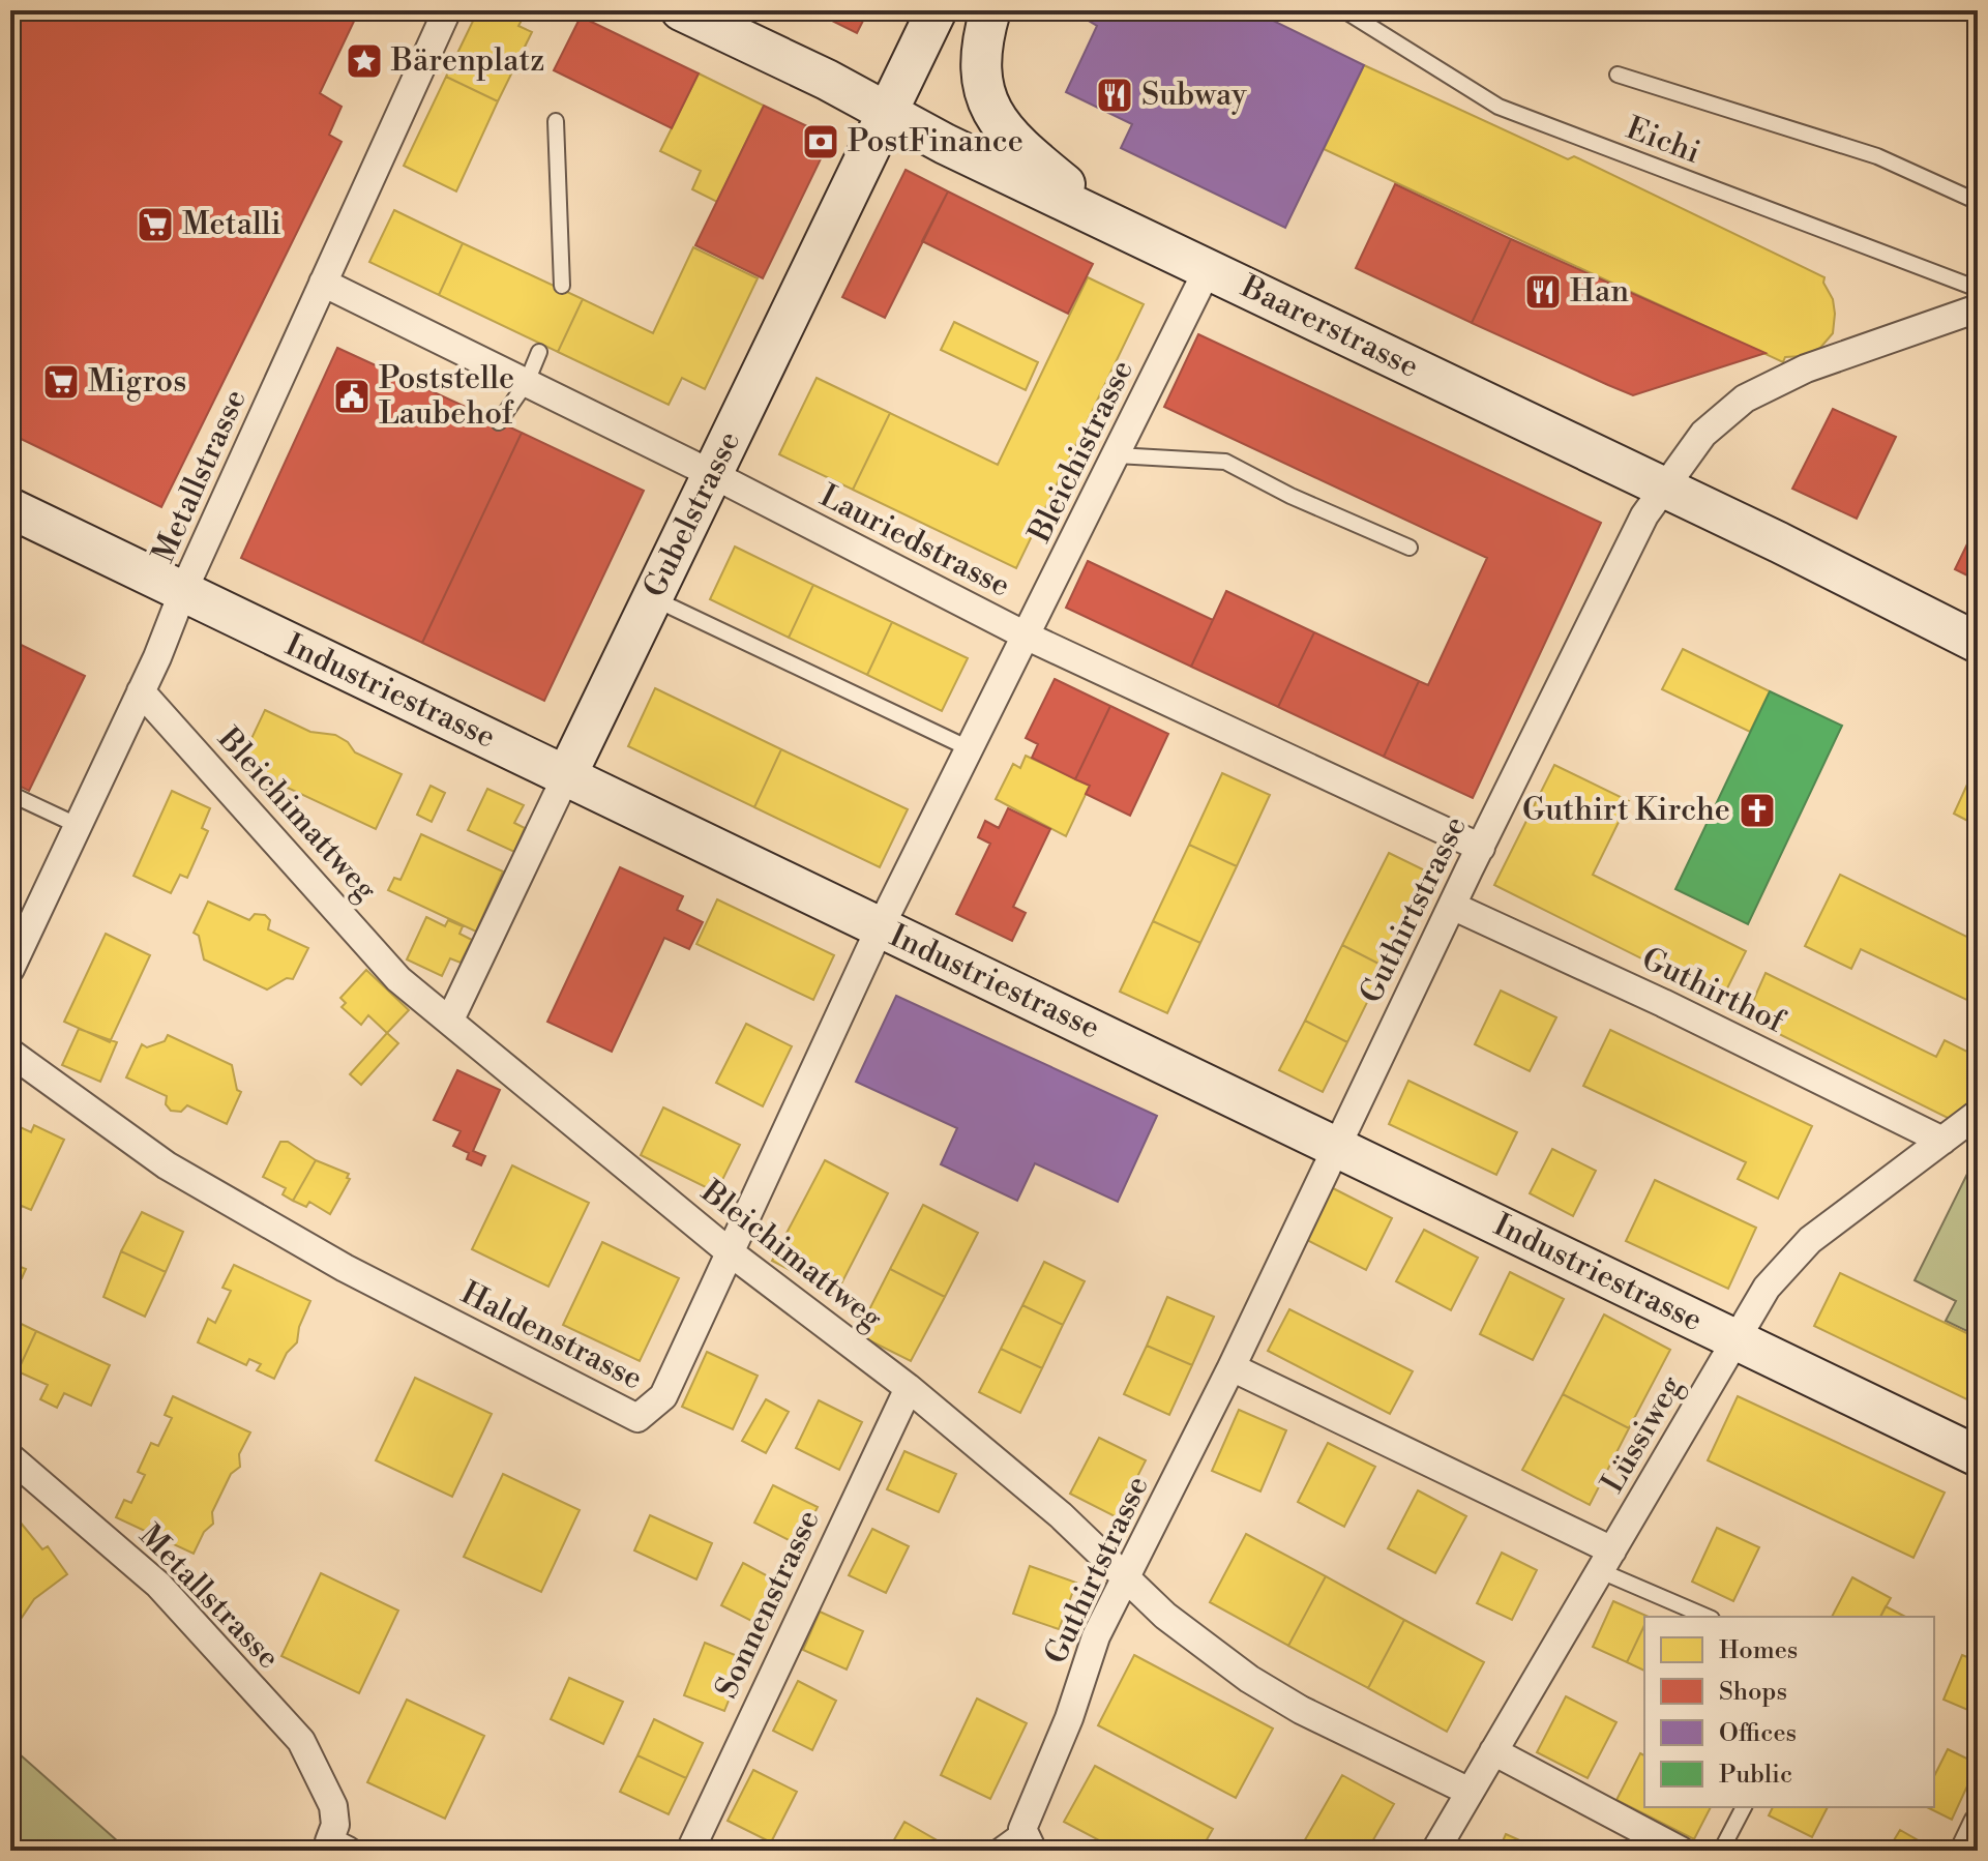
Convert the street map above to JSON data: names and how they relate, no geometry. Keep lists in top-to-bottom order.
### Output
{
  "streets": {
    "street": [
      "Baarerstrasse",
      "Bleichistrasse",
      "Metallstrasse",
      "Gubelstrasse",
      "Lauriedstrasse",
      "Industriestrasse",
      "Bleichimattweg",
      "Guthirtstrasse",
      "Guthirthof",
      "Haldenstrasse",
      "Lüssiweg",
      "Sonnenstrasse"
    ],
    "lane": ["Eichi"]
  },
  "crossings": [
    ["Baarerstrasse", "Bleichistrasse"],
    ["Baarerstrasse", "Gubelstrasse"],
    ["Baarerstrasse", "Guthirtstrasse"],
    ["Bleichistrasse", "Lauriedstrasse"],
    ["Bleichistrasse", "Industriestrasse"],
    ["Bleichistrasse", "Haldenstrasse"],
    ["Metallstrasse", "Lauriedstrasse"],
    ["Metallstrasse", "Industriestrasse"],
    ["Metallstrasse", "Bleichimattweg"],
    ["Gubelstrasse", "Lauriedstrasse"],
    ["Gubelstrasse", "Industriestrasse"],
    ["Gubelstrasse", "Bleichimattweg"],
    ["Lauriedstrasse", "Guthirtstrasse"],
    ["Industriestrasse", "Guthirtstrasse"],
    ["Industriestrasse", "Haldenstrasse"],
    ["Industriestrasse", "Lüssiweg"],
    ["Bleichimattweg", "Guthirtstrasse"],
    ["Bleichimattweg", "Haldenstrasse"],
    ["Bleichimattweg", "Lüssiweg"],
    ["Bleichimattweg", "Sonnenstrasse"],
    ["Guthirtstrasse", "Guthirthof"],
    ["Guthirthof", "Lüssiweg"]
  ],
  "places": {
    "place": ["Bärenplatz"],
    "restaurant": ["Subway", "Han"],
    "bank": ["PostFinance"],
    "supermarket": ["Metalli", "Migros"],
    "public building": ["Poststelle Laubehof"],
    "church": ["Guthirt Kirche"]
  },
  "legend": [
    "Homes",
    "Shops",
    "Offices",
    "Public"
  ]
}
